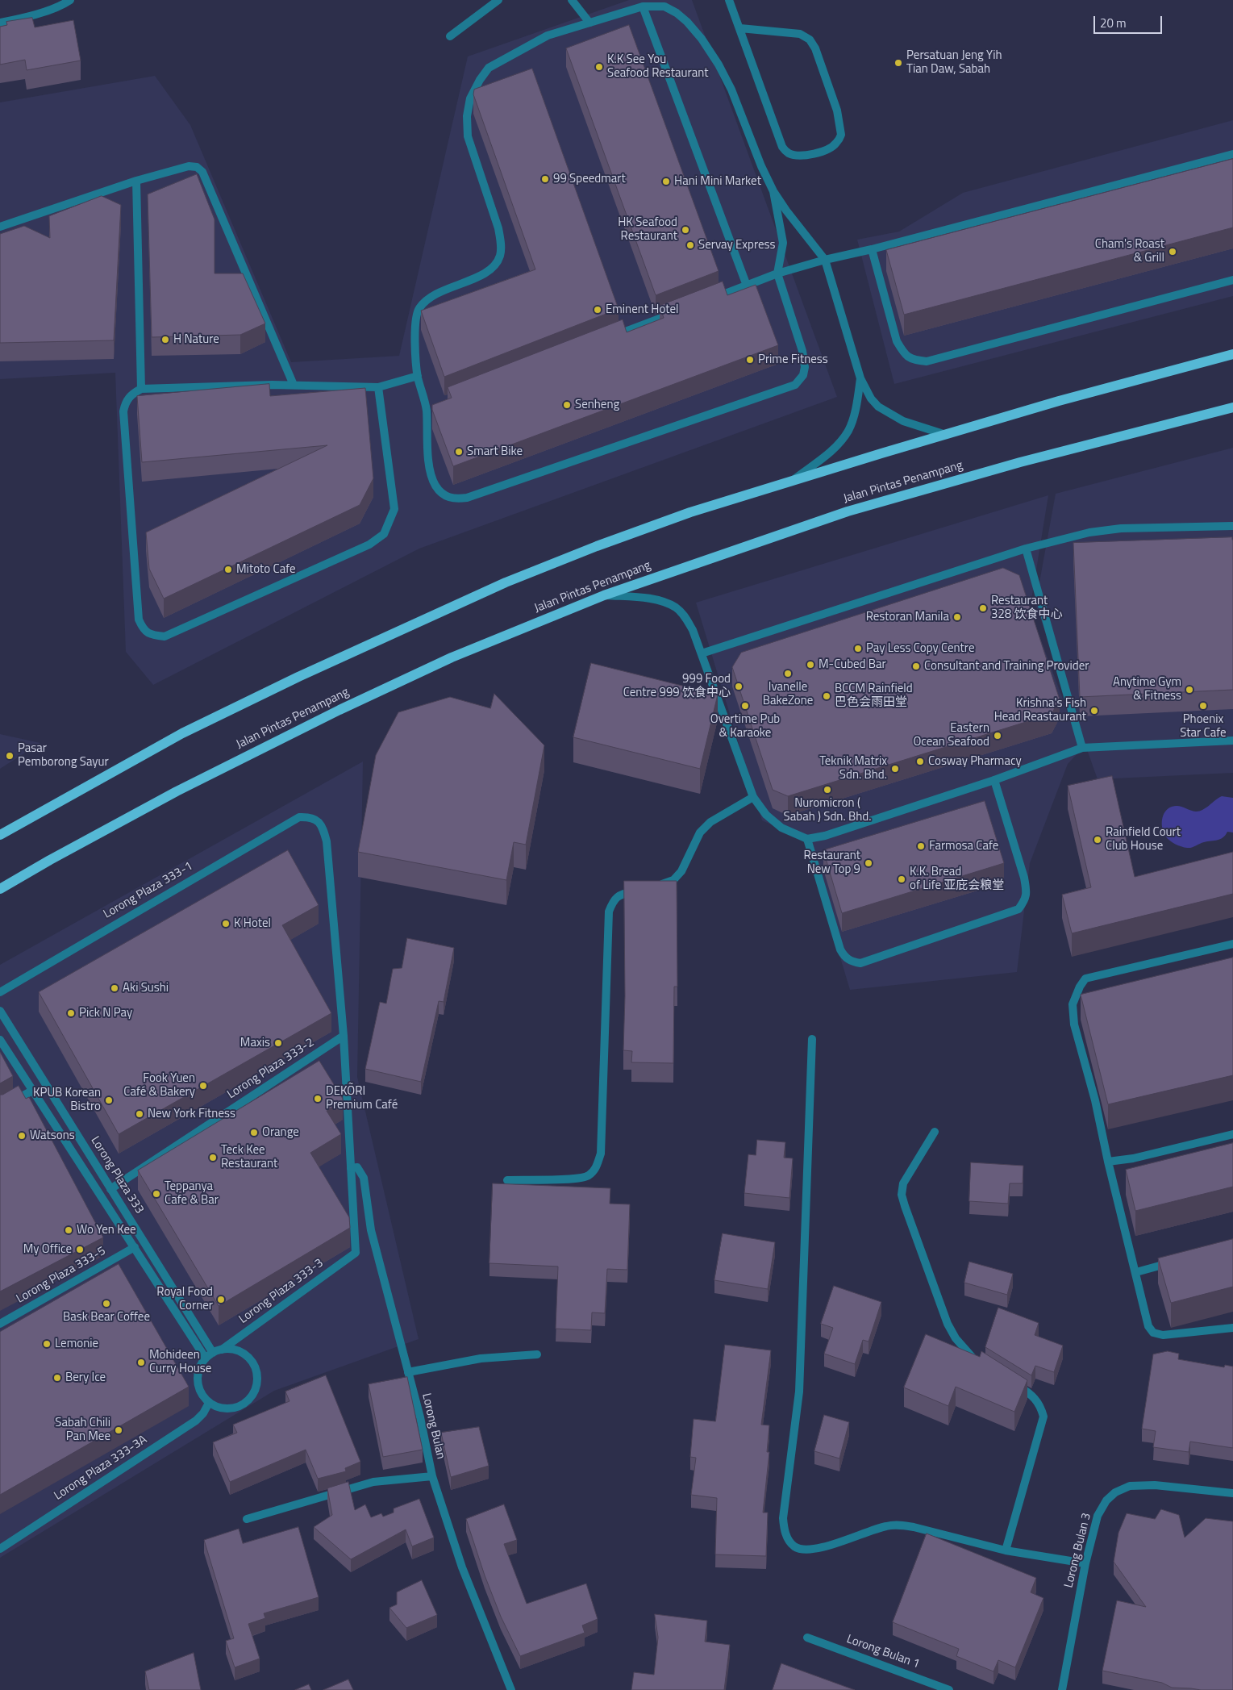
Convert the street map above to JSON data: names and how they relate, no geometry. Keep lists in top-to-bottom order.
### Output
{
  "streets": {
    "main road": ["Jalan Pintas Penampang"],
    "street": [
      "Lorong Plaza 333-1",
      "Lorong Plaza 333-2",
      "Lorong Plaza 333",
      "Lorong Plaza 333-5",
      "Lorong Plaza 333-3",
      "Lorong Bulan",
      "Lorong Plaza 333-3A",
      "Lorong Bulan 3",
      "Lorong Bulan 1"
    ]
  },
  "crossings": [
    ["Lorong Plaza 333-1", "Lorong Plaza 333-2"],
    ["Lorong Plaza 333-2", "Lorong Plaza 333"],
    ["Lorong Plaza 333", "Lorong Plaza 333-5"],
    ["Lorong Plaza 333", "Lorong Plaza 333-3"],
    ["Lorong Plaza 333", "Lorong Plaza 333-3A"],
    ["Lorong Plaza 333-3", "Lorong Bulan"],
    ["Lorong Plaza 333-3", "Lorong Plaza 333-3A"]
  ],
  "places": [
    "Persatuan Jeng Yih Tian Daw, Sabah",
    "K.K See You Seafood Restaurant",
    "99 Speedmart",
    "Hani Mini Market",
    "HK Seafood Restaurant",
    "Servay Express",
    "Cham's Roast & Grill",
    "Eminent Hotel",
    "H Nature",
    "Prime Fitness",
    "Senheng",
    "Smart Bike",
    "Mitoto Cafe",
    "Restaurant 328 饮食中心",
    "Restoran Manila",
    "Pay Less Copy Centre",
    "M-Cubed Bar",
    "Consultant and Training Provider",
    "Ivanelle BakeZone",
    "999 Food Centre 999 饮食中心",
    "Anytime Gym & Fitness",
    "BCCM Rainfield 巴色会雨田堂",
    "Overtime Pub & Karaoke",
    "Phoenix Star Cafe",
    "Krishna's Fish Head Reastaurant",
    "Eastern Ocean Seafood",
    "Pasar Pemborong Sayur",
    "Cosway Pharmacy",
    "Teknik Matrix Sdn. Bhd.",
    "Nuromicron ( Sabah ) Sdn. Bhd.",
    "Rainfield Court Club House",
    "Farmosa Cafe",
    "Restaurant New Top 9",
    "K.K. Bread of Life 亚庇会粮堂",
    "K Hotel",
    "Aki Sushi",
    "Pick N Pay",
    "Maxis",
    "Fook Yuen Café & Bakery",
    "DEKÕRI Premium Café",
    "KPUB Korean Bistro",
    "New York Fitness",
    "Orange",
    "Watsons",
    "Teck Kee Restaurant",
    "Teppanya Cafe & Bar",
    "Wo Yen Kee",
    "My Office",
    "Royal Food Corner",
    "Bask Bear Coffee",
    "Lemonie",
    "Mohideen Curry House",
    "Bery Ice",
    "Sabah Chili Pan Mee"
  ],
  "scale_bar": "20 m"
}
